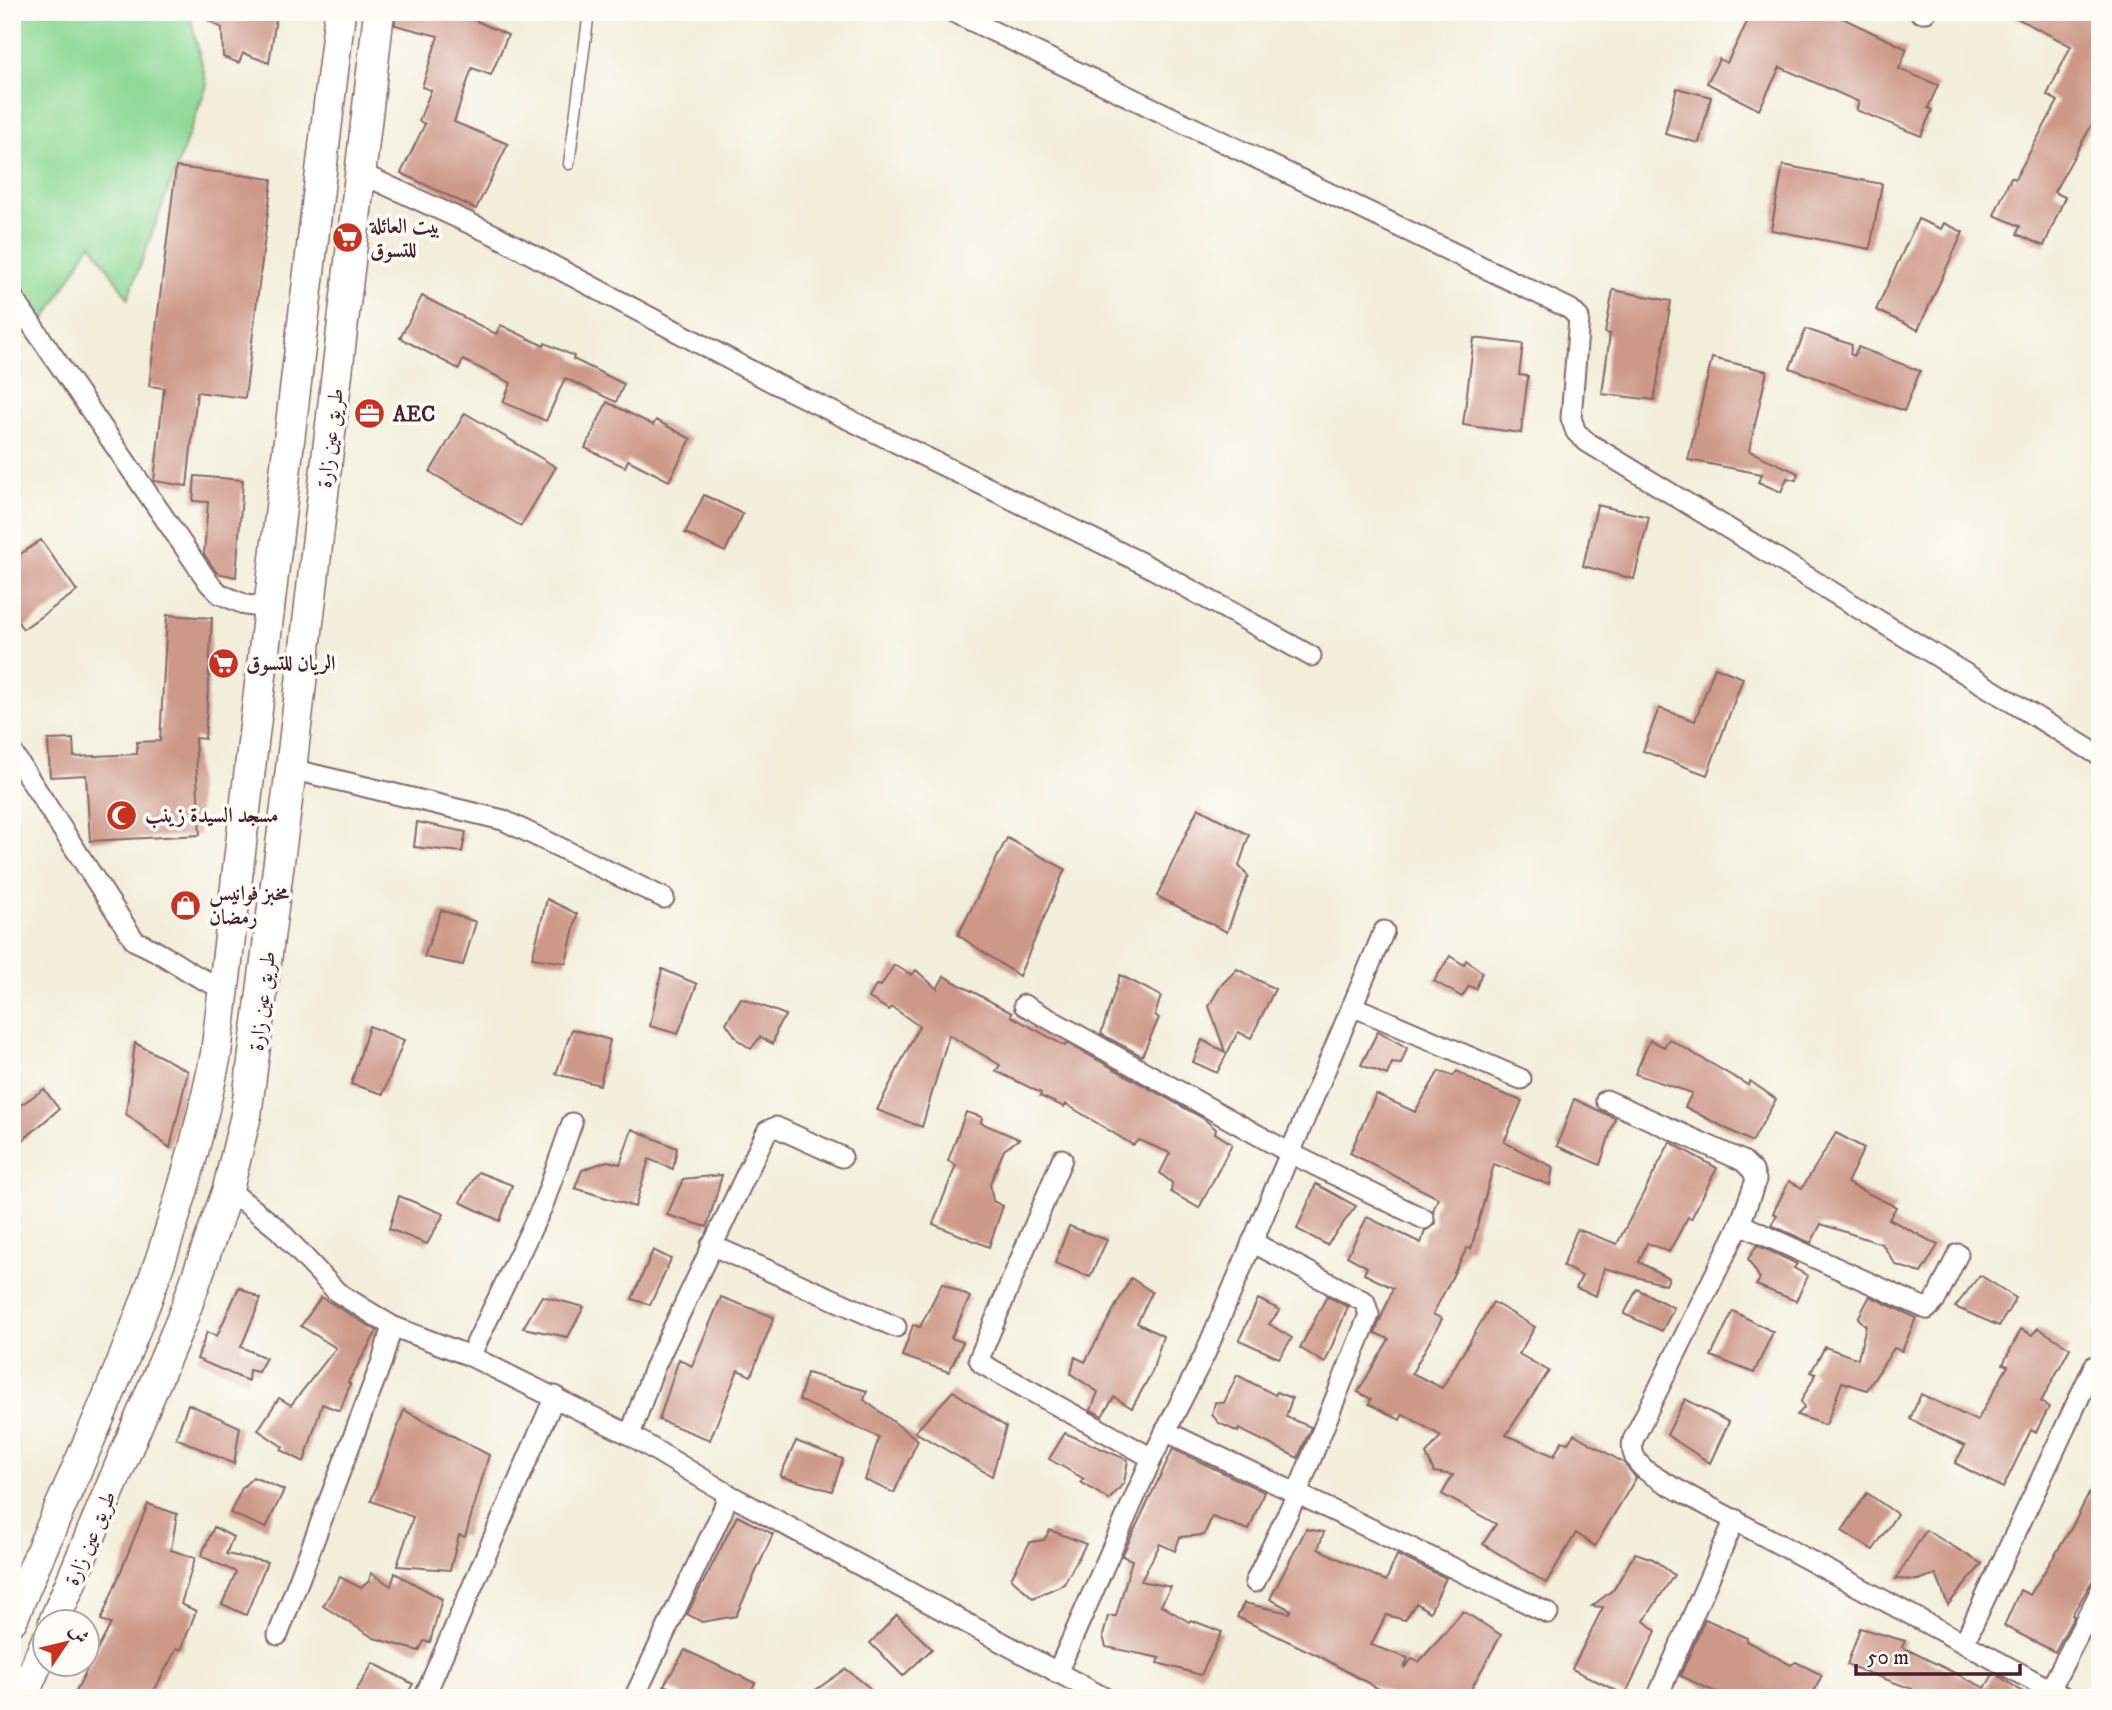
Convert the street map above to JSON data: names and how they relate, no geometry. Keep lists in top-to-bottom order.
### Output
{
  "streets": {
    "main road": ["طريق عين زارة"]
  },
  "places": {
    "supermarket": ["بيت العائلة للتسوق", "الريان للتسوق"],
    "office": ["AEC"],
    "mosque": ["مسجد السيدة زينب"],
    "shop": ["مخبز فوانيس رمضان"]
  },
  "scale_bar": "50 m",
  "north": "top right"
}
